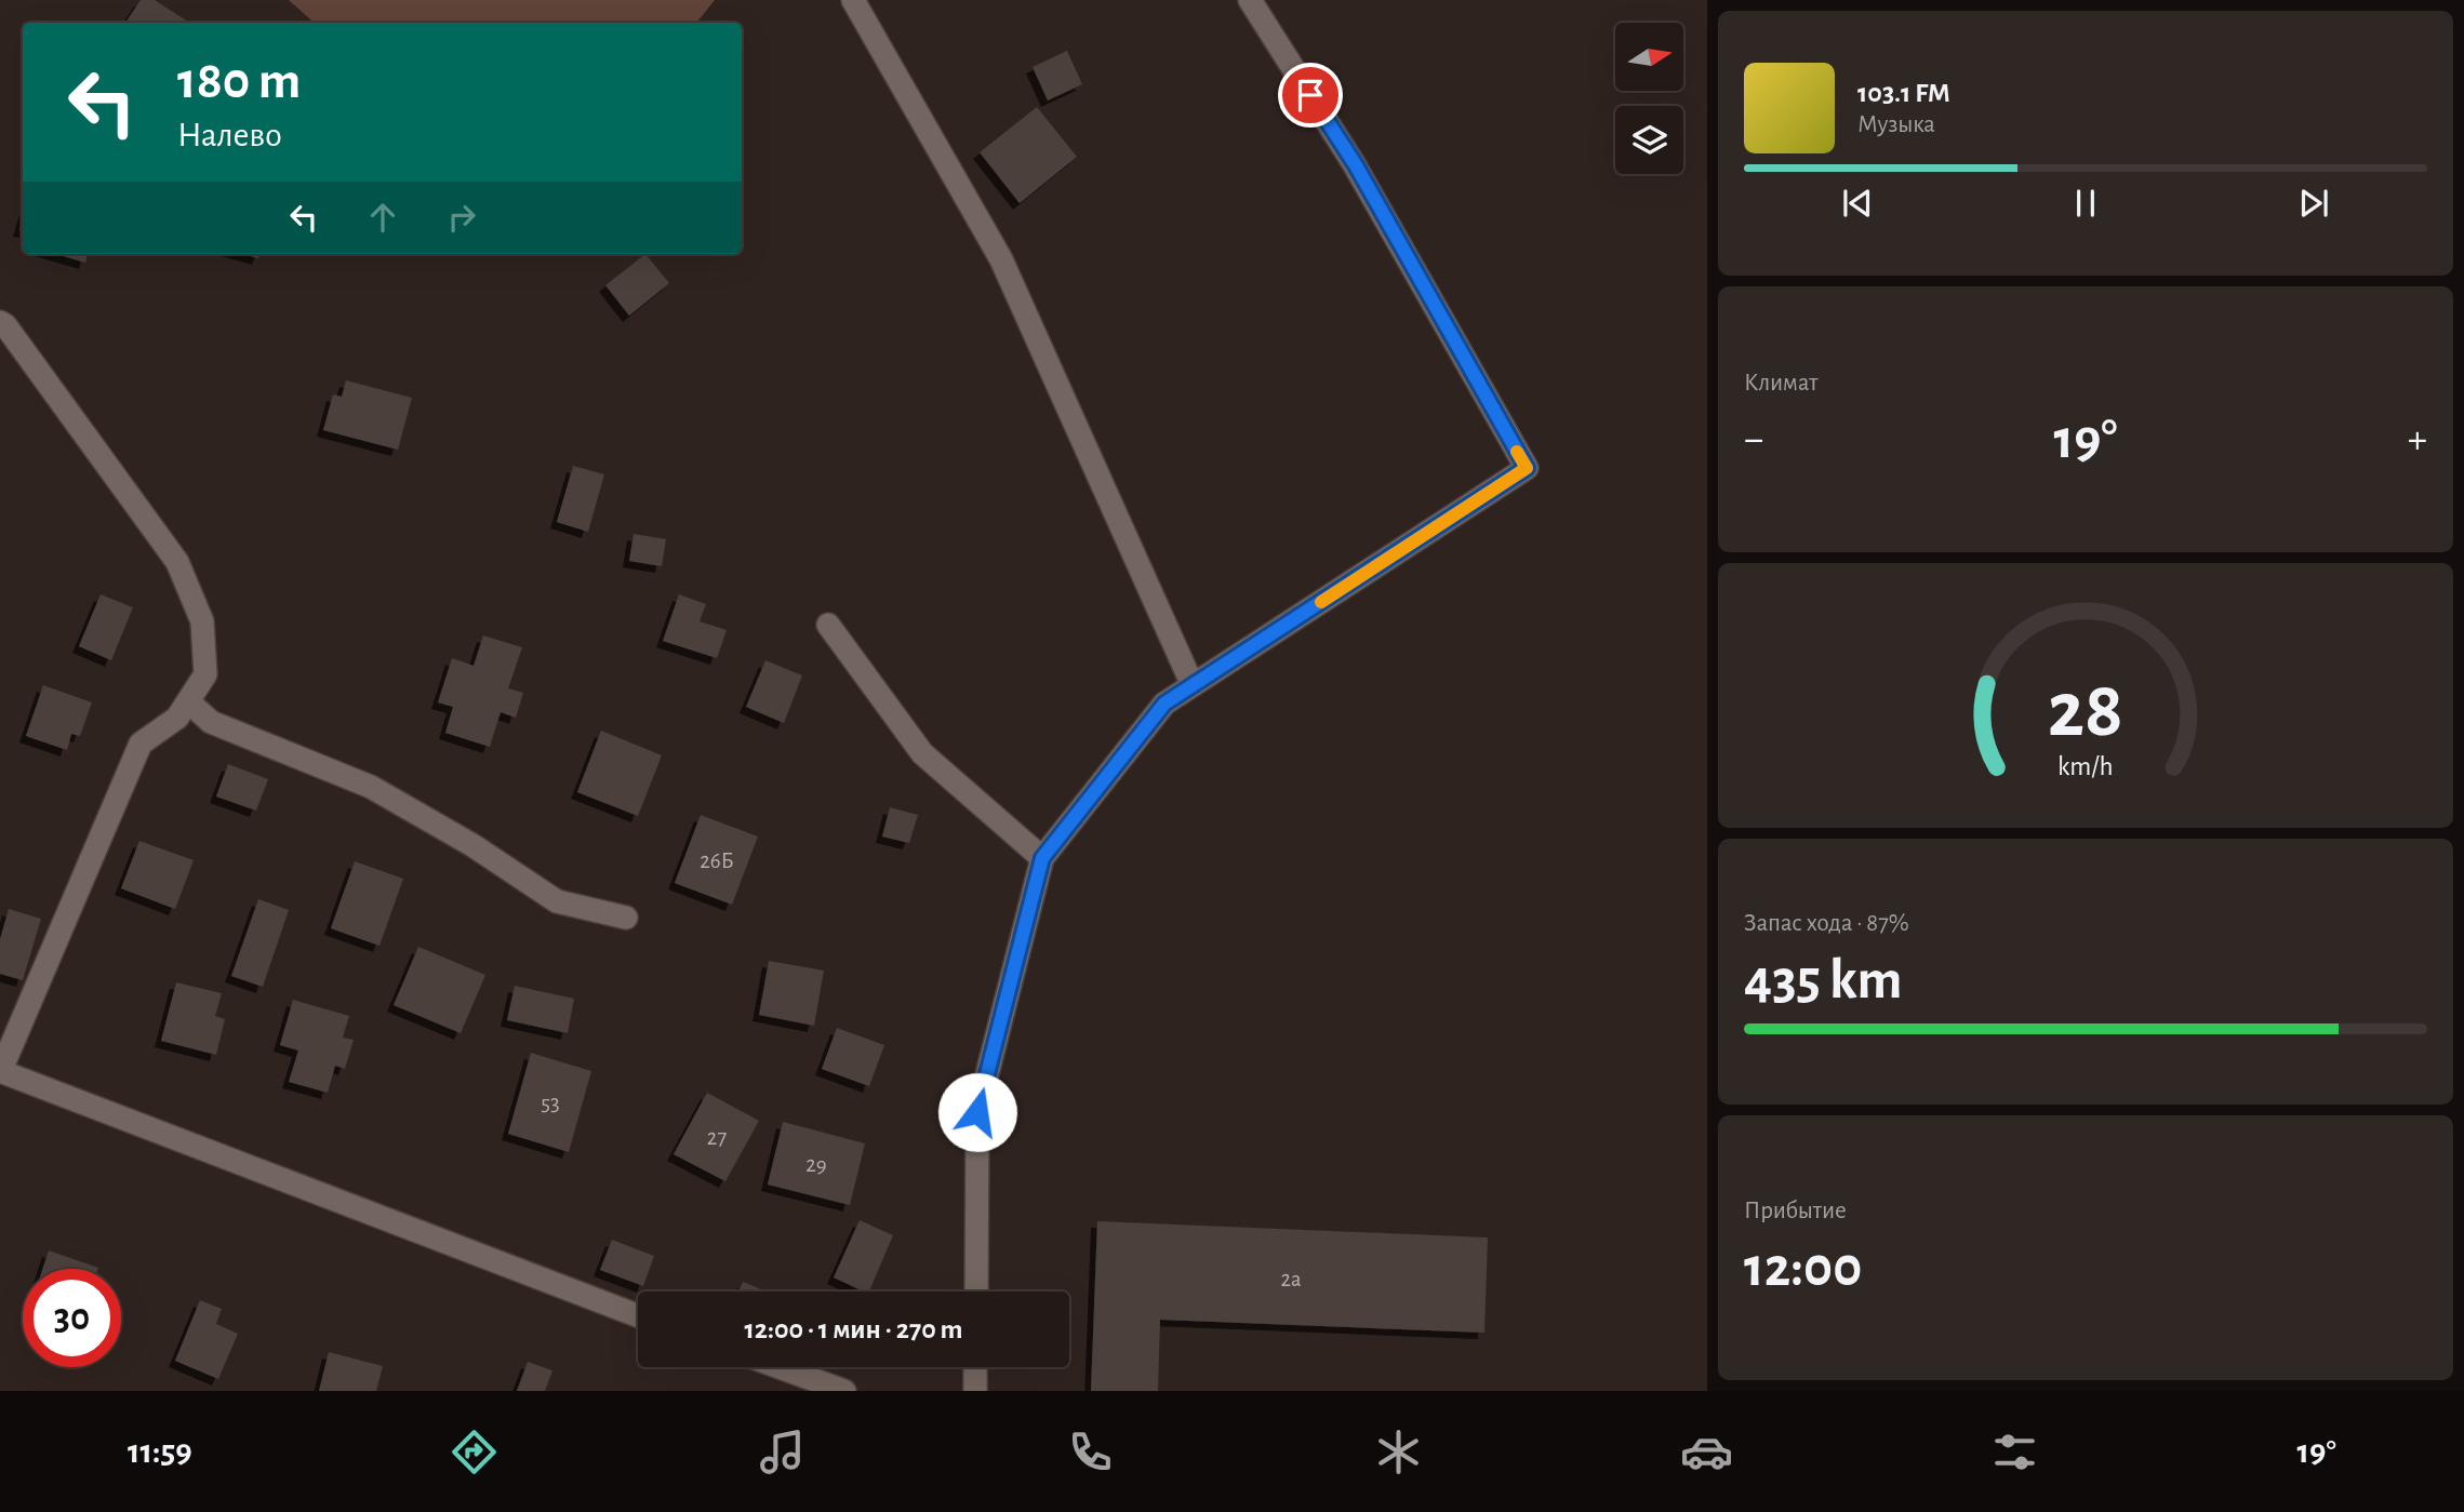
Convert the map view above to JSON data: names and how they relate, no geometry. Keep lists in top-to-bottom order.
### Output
{
  "house_numbers": [
    "26Б",
    "53",
    "27",
    "29",
    "2а"
  ],
  "north": "right",
  "page": {
    "turn": ["180 m", "Налево"],
    "song": ["103.1 FM", "Музыка"],
    "tile": [
      "Климат",
      ["Запас хода · 87%", "435 km"],
      ["Прибытие", "12:00"]
    ],
    "heat": ["−", "19°", "+"],
    "limit": "30",
    "trip": "12:00 · 1 мин · 270 m",
    "tabs": ["11:59", "19°"],
    "gauge": ["28", "km/h"]
  }
}
